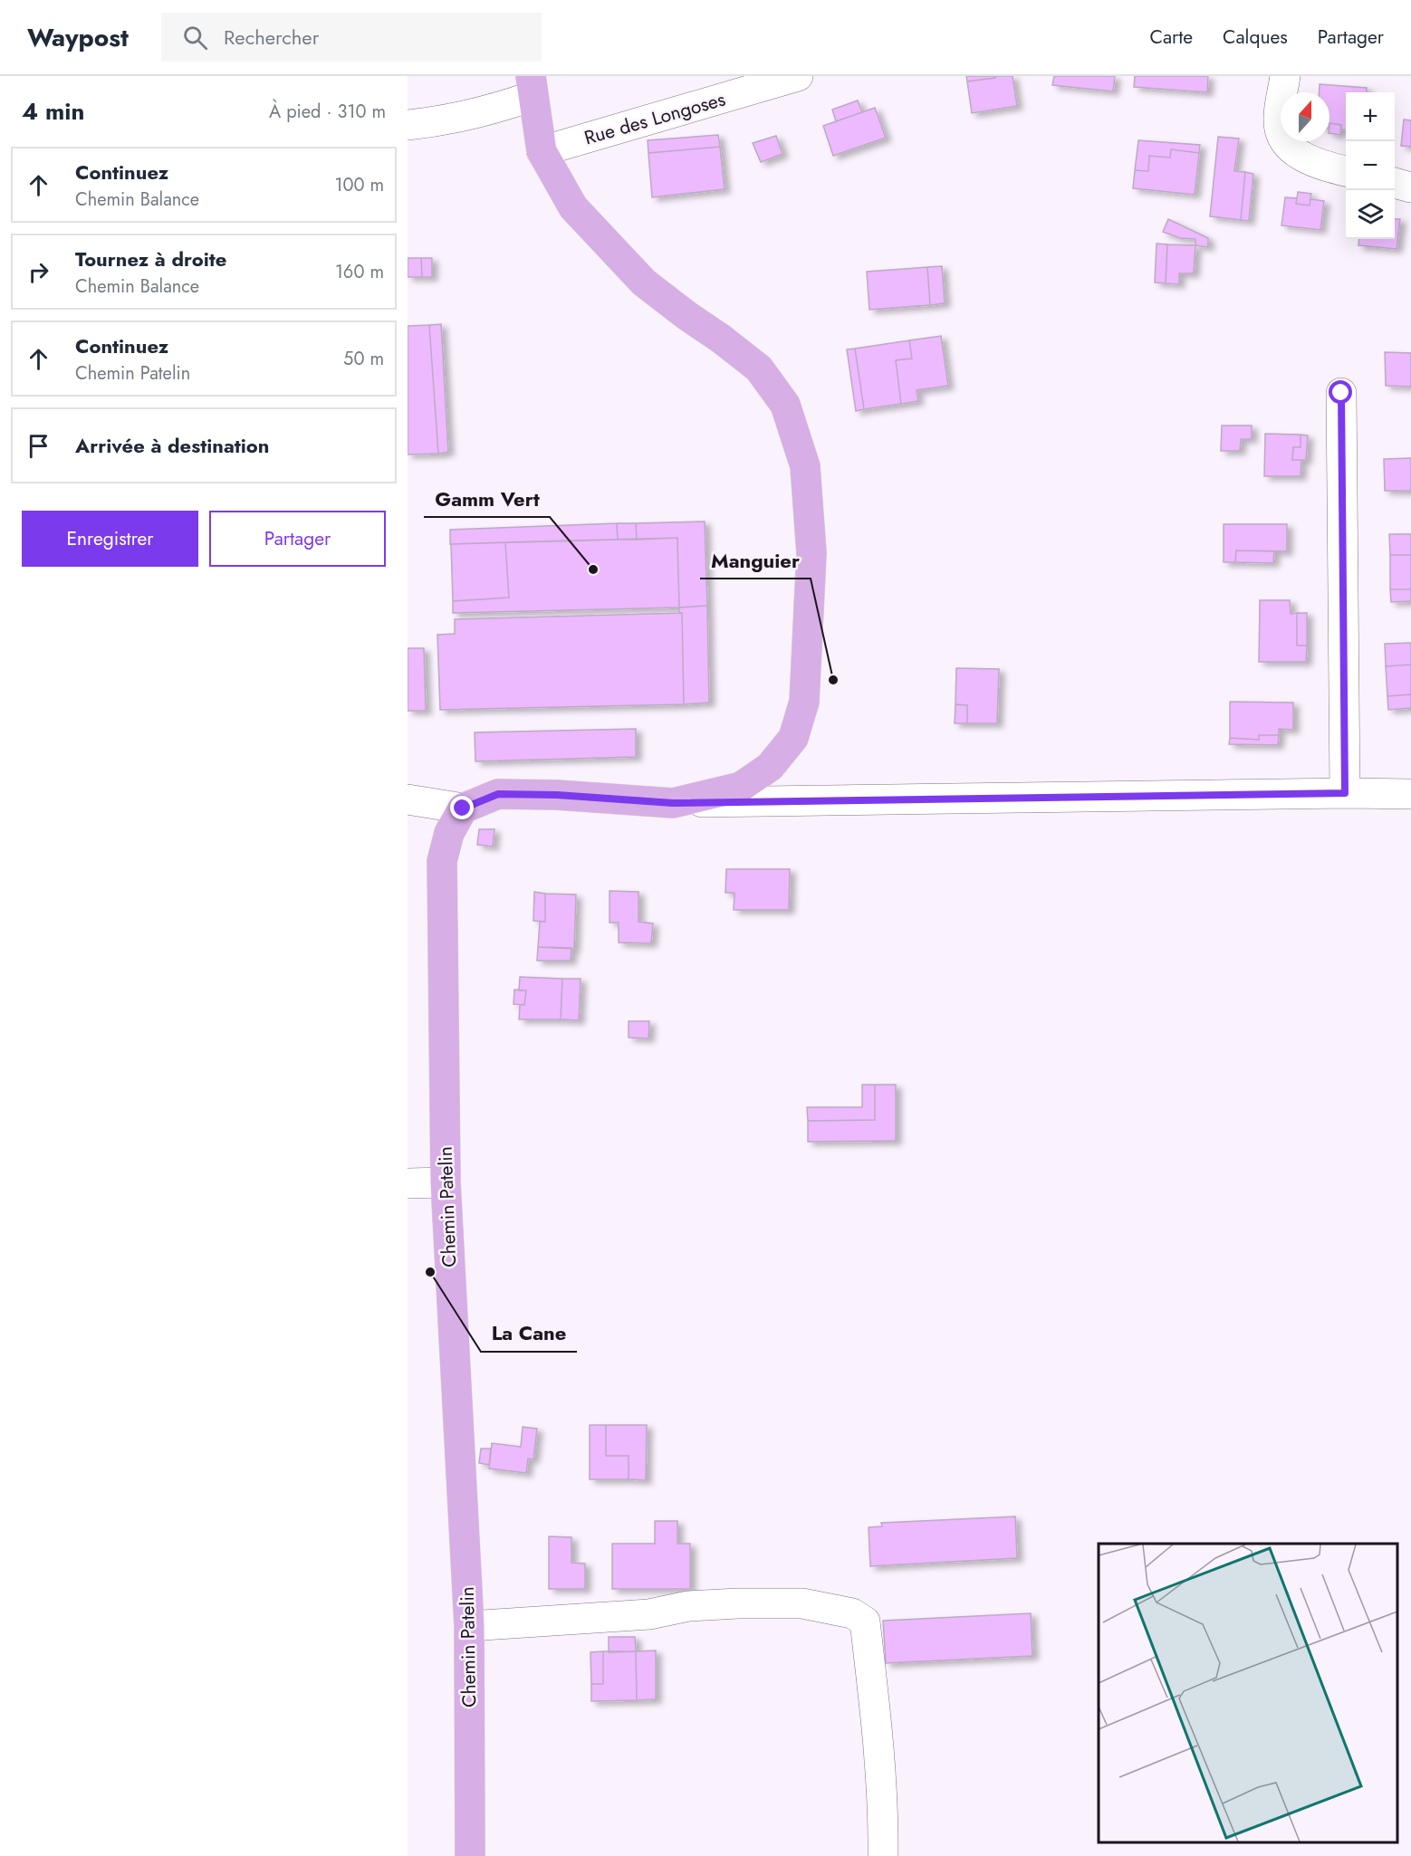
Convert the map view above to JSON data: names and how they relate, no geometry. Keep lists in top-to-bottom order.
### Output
{
  "streets": {
    "main road": ["Chemin Patelin"],
    "street": ["Rue des Longoses"]
  },
  "places": ["Gamm Vert", "Manguier", "La Cane"],
  "north": "top",
  "page": {
    "header": "Waypost",
    "search": "Rechercher",
    "nav": ["Carte", "Calques", "Partager"],
    "heading": ["4 min", "À pied · 310 m"],
    "map_buttons": ["+", "−"],
    "list": [
      ["Continuez", "Chemin Balance", "100 m"],
      ["Tournez à droite", "Chemin Balance", "160 m"],
      ["Continuez", "Chemin Patelin", "50 m"],
      "Arrivée à destination"
    ],
    "buttons": ["Enregistrer", "Partager"]
  }
}
